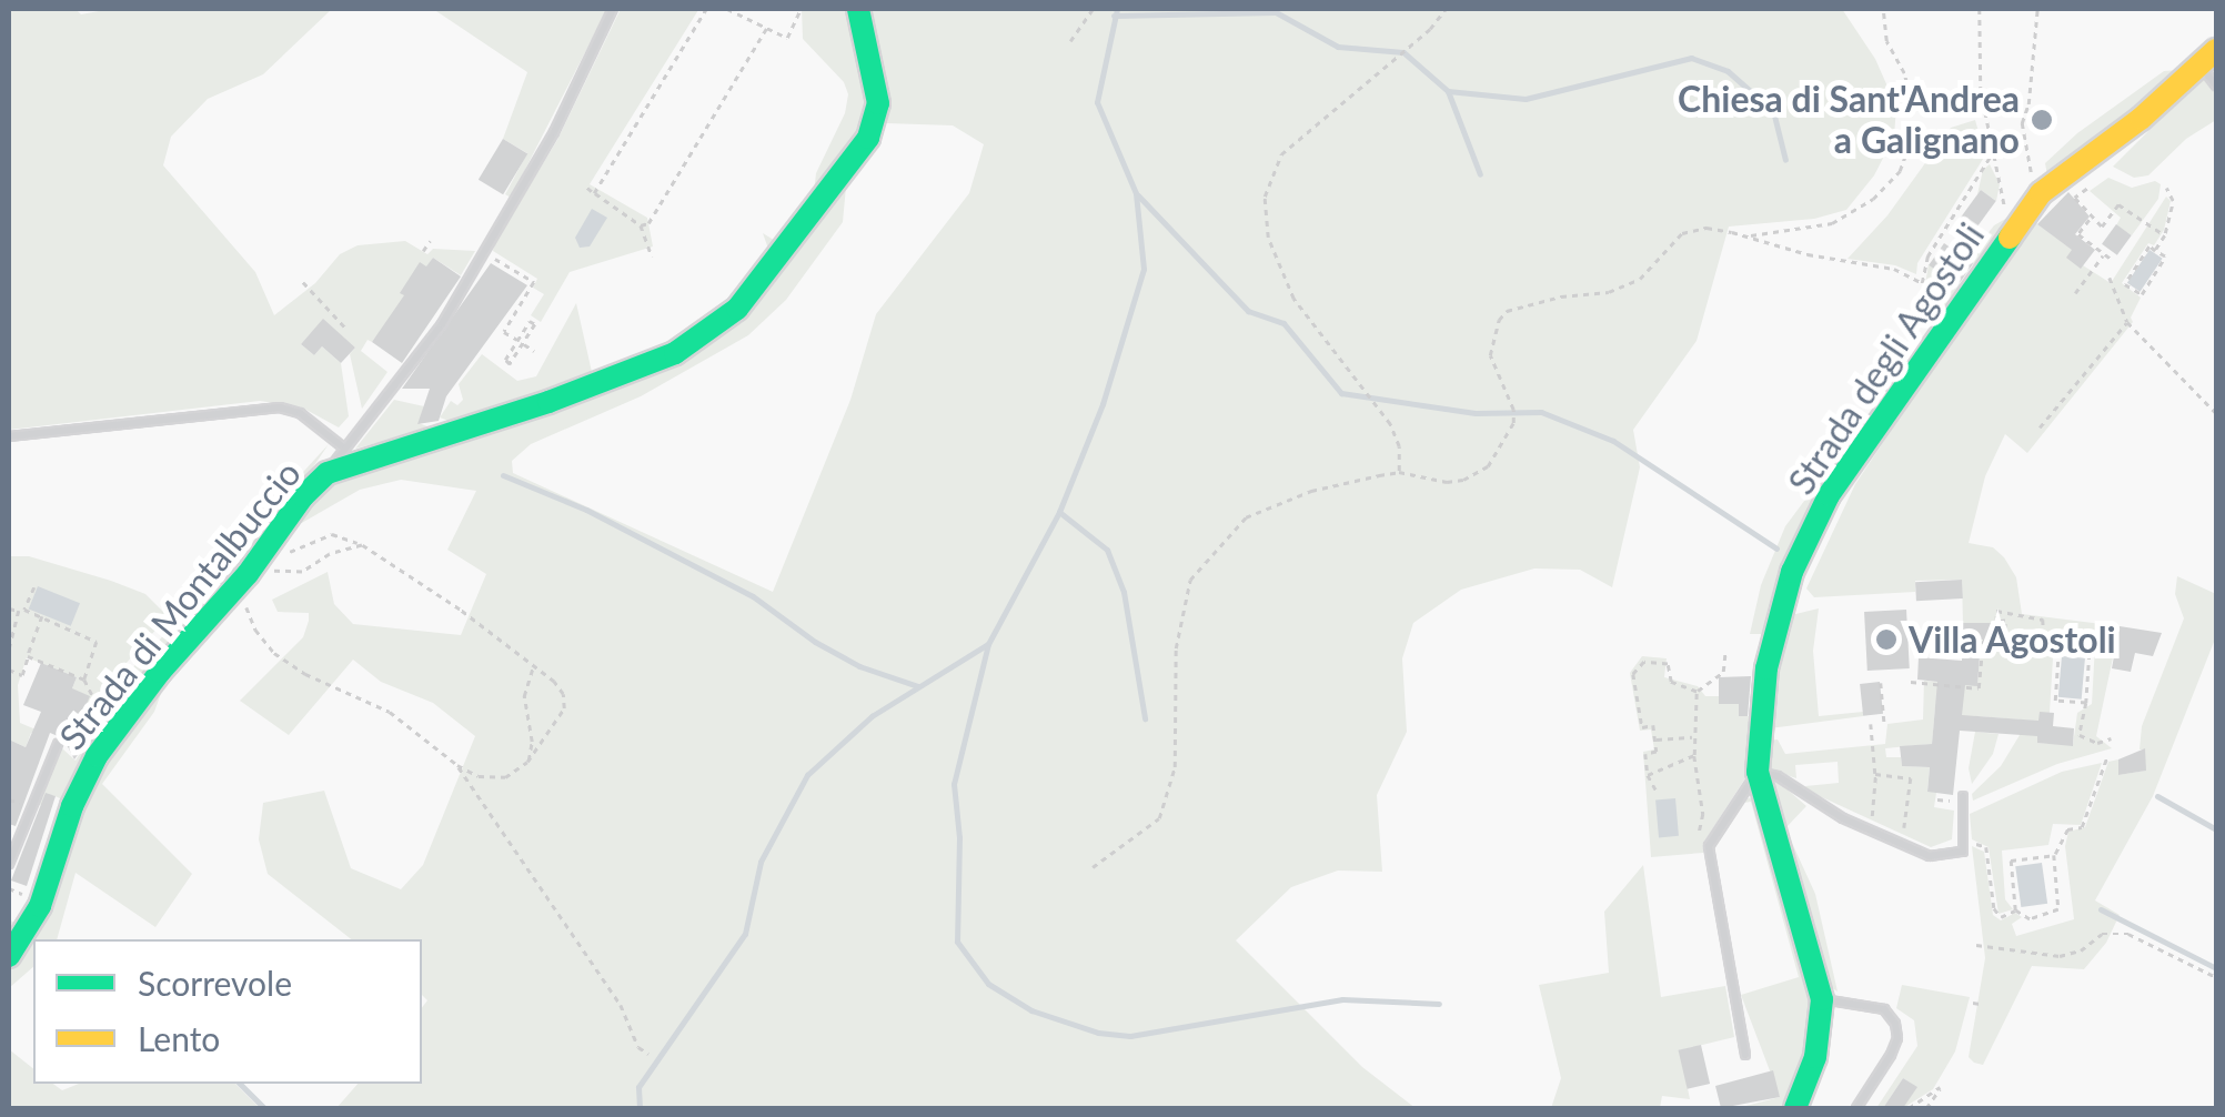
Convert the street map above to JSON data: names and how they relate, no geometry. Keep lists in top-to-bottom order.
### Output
{
  "streets": {
    "street": ["Strada degli Agostoli", "Strada di Montalbuccio"]
  },
  "places": ["Chiesa di Sant'Andrea a Galignano", "Villa Agostoli"],
  "legend": ["Scorrevole", "Lento"]
}
